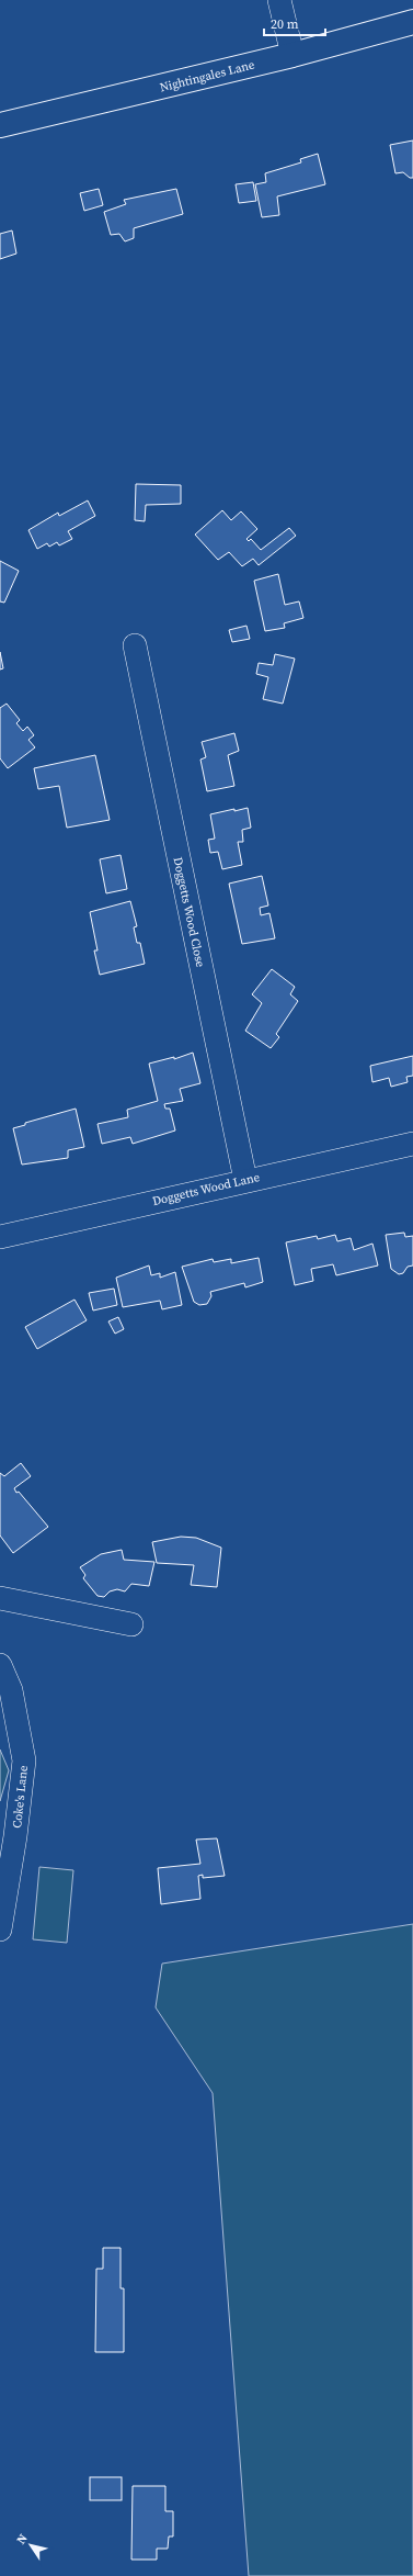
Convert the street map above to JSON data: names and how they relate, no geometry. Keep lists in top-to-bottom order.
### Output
{
  "streets": {
    "main road": ["Nightingales Lane"],
    "street": ["Doggetts Wood Close", "Doggetts Wood Lane", "Coke's Lane"]
  },
  "crossings": [
    ["Doggetts Wood Close", "Doggetts Wood Lane"]
  ],
  "scale_bar": "20 m",
  "north": "top left"
}
